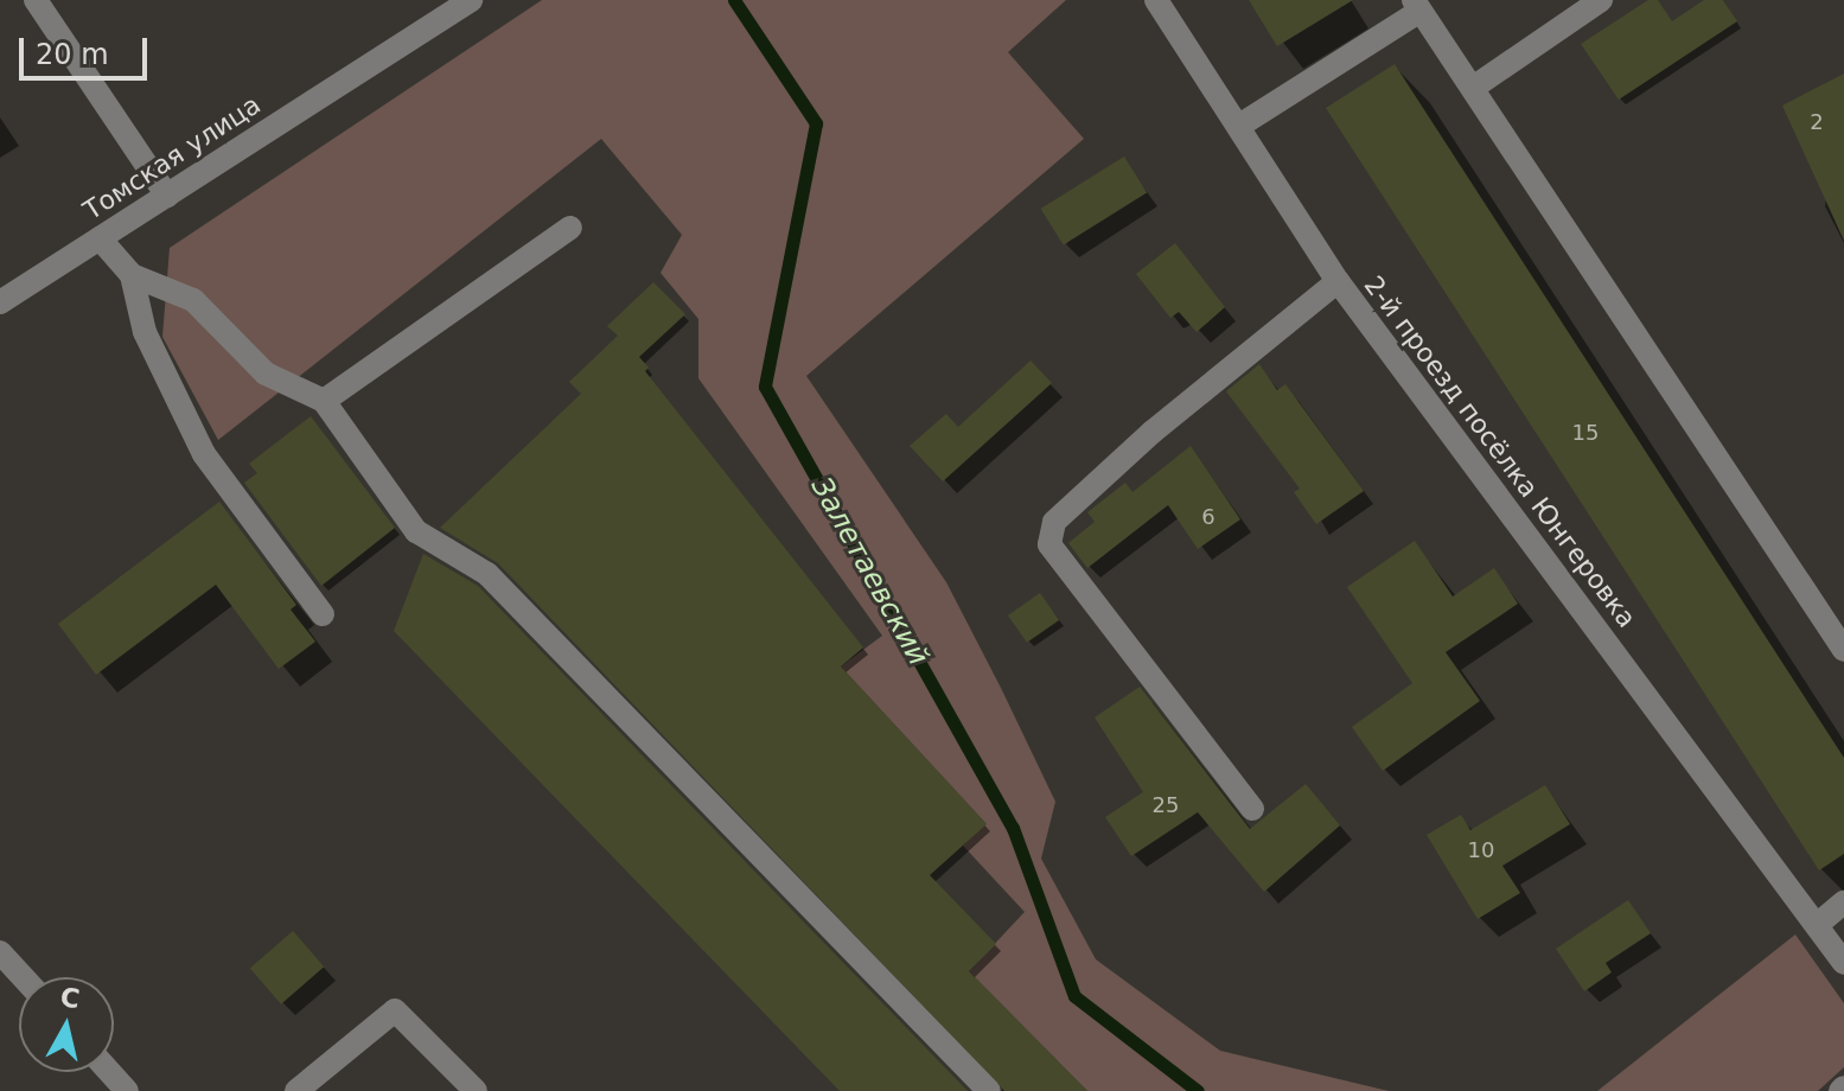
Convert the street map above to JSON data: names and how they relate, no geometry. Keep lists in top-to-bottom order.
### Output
{
  "streets": {
    "street": ["Томская улица", "2-й проезд посёлка Юнгеровка"]
  },
  "water": ["Залетаевский"],
  "house_numbers": [
    "2",
    "15",
    "6",
    "25",
    "10"
  ],
  "scale_bar": "20 m",
  "north": "top"
}
